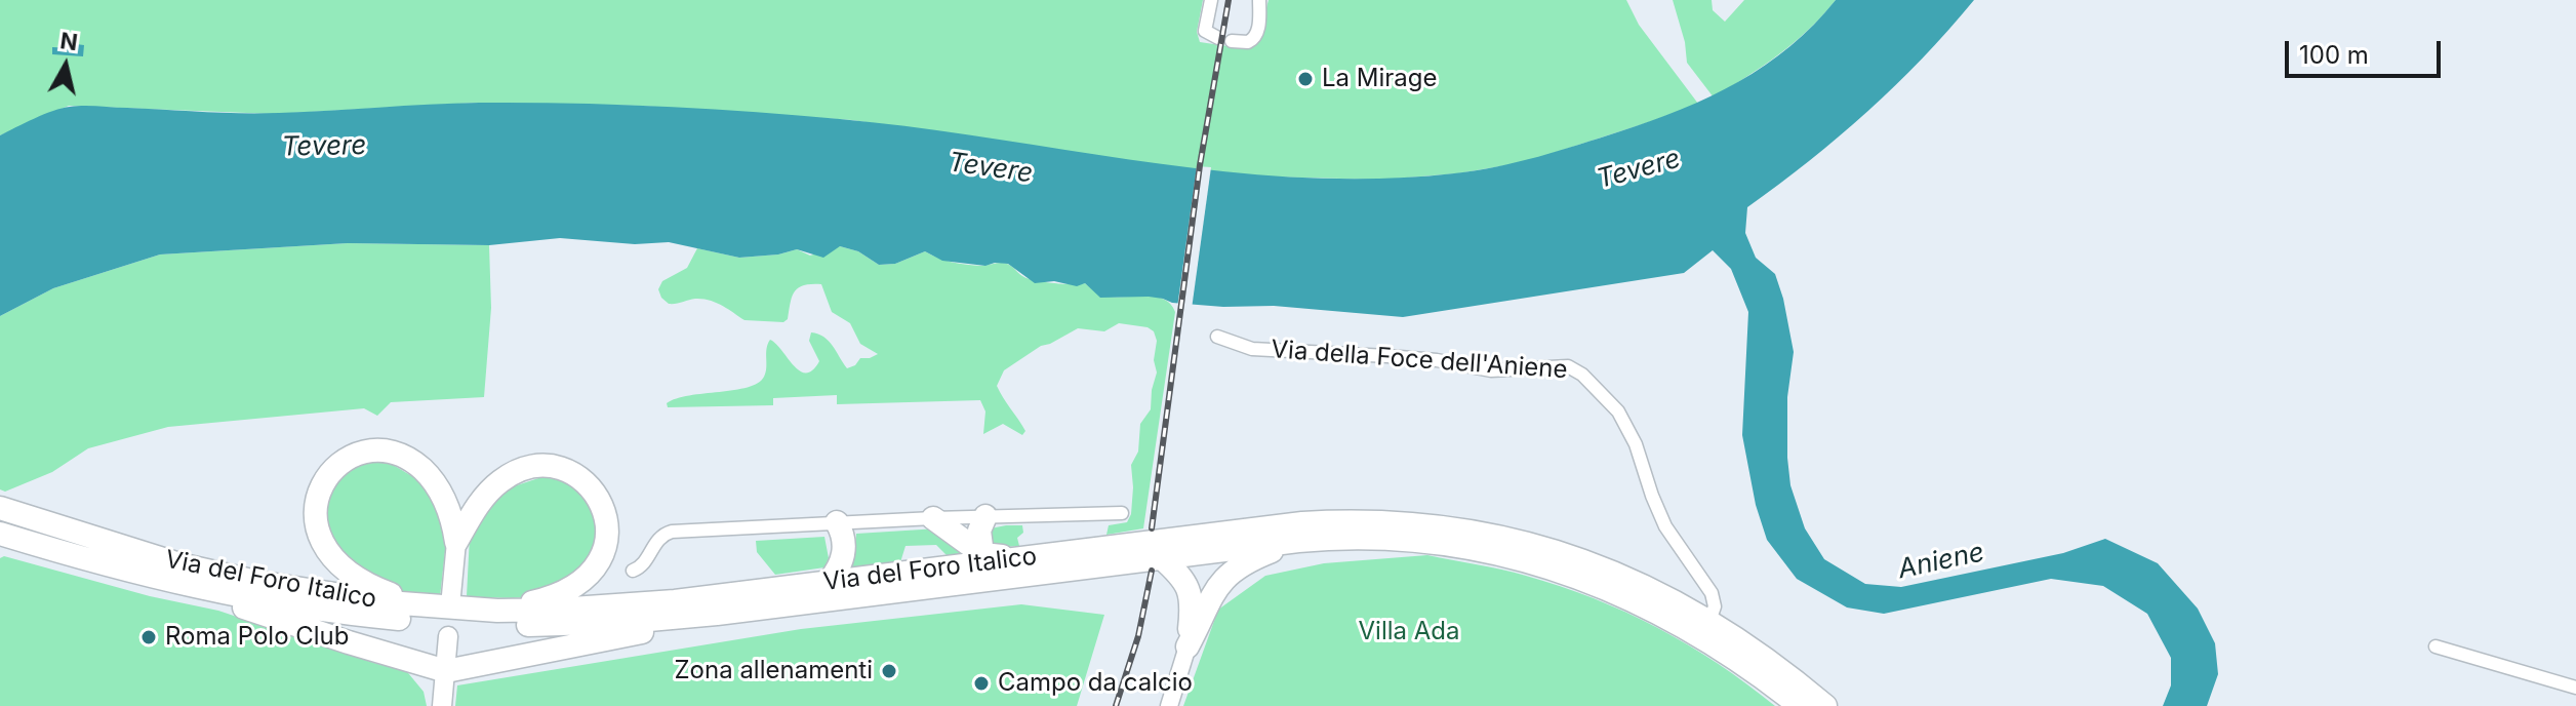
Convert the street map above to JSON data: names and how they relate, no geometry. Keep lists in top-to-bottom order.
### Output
{
  "streets": {
    "highway": ["Via del Foro Italico"],
    "street": ["Via della Foce dell'Aniene"]
  },
  "crossings": [
    ["Via della Foce dell'Aniene", "Via del Foro Italico"]
  ],
  "water": ["Tevere", "Aniene"],
  "parks": ["Villa Ada"],
  "places": [
    "La Mirage",
    "Roma Polo Club",
    "Zona allenamenti",
    "Campo da calcio"
  ],
  "scale_bar": "100 m",
  "north": "top"
}
